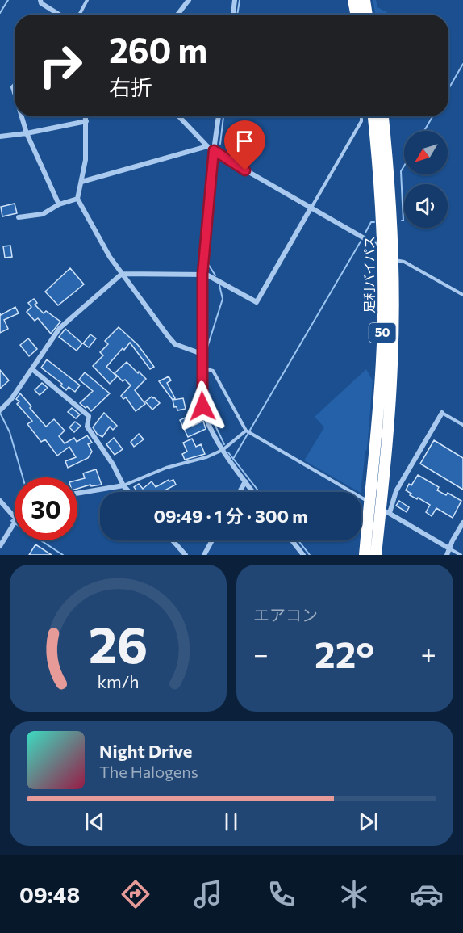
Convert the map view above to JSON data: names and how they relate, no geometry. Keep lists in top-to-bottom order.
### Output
{
  "streets": {
    "highway": ["足利バイパス", "50"]
  },
  "north": "bottom left",
  "page": {
    "turn": ["260 m", "右折"],
    "limit": "30",
    "trip": "09:49 · 1 分 · 300 m",
    "tile": "エアコン",
    "heat": ["−", "22°", "+"],
    "song": ["Night Drive", "The Halogens"],
    "tabs": "09:48",
    "gauge": ["26", "km/h"]
  }
}
